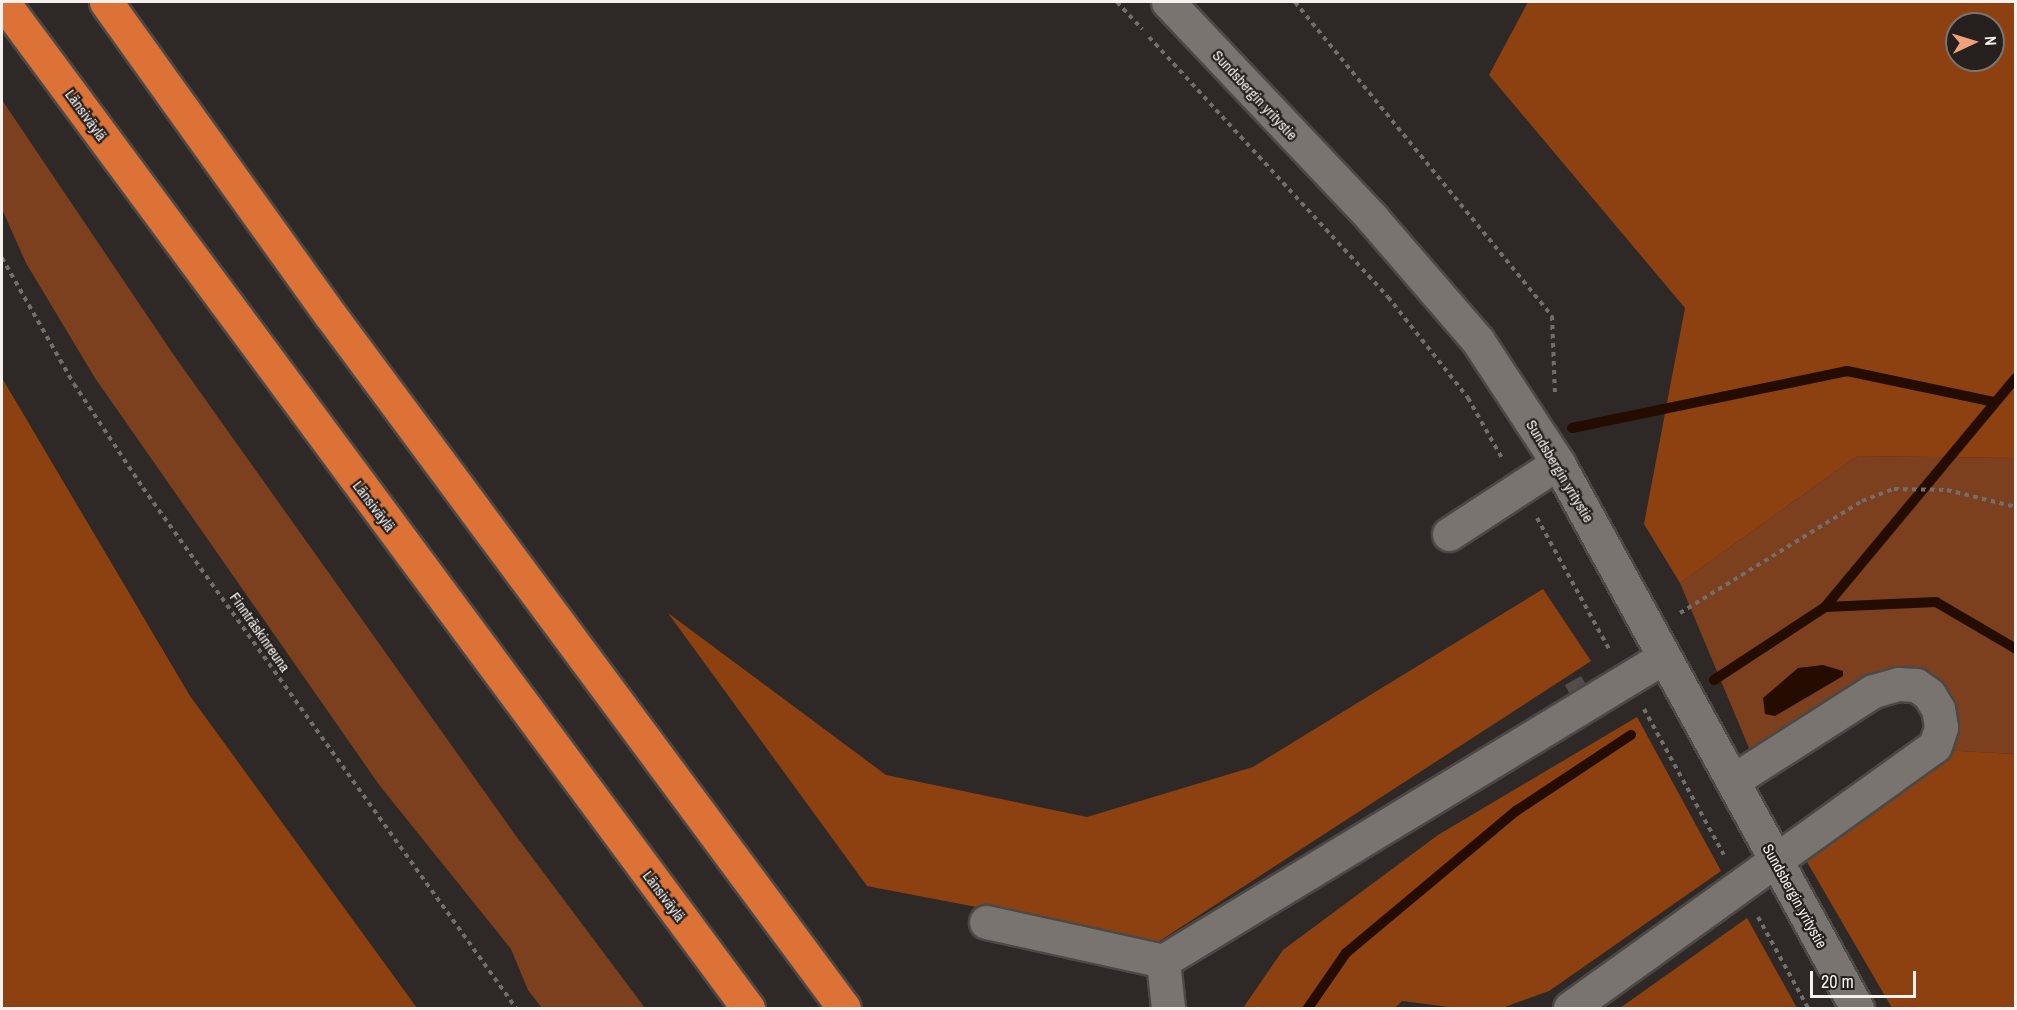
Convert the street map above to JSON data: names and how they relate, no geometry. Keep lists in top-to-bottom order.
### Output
{
  "streets": {
    "highway": ["Länsiväylä"],
    "street": ["Sundsbergin yritystie"],
    "path": ["Finnträskinreuna"]
  },
  "scale_bar": "20 m",
  "north": "right"
}
